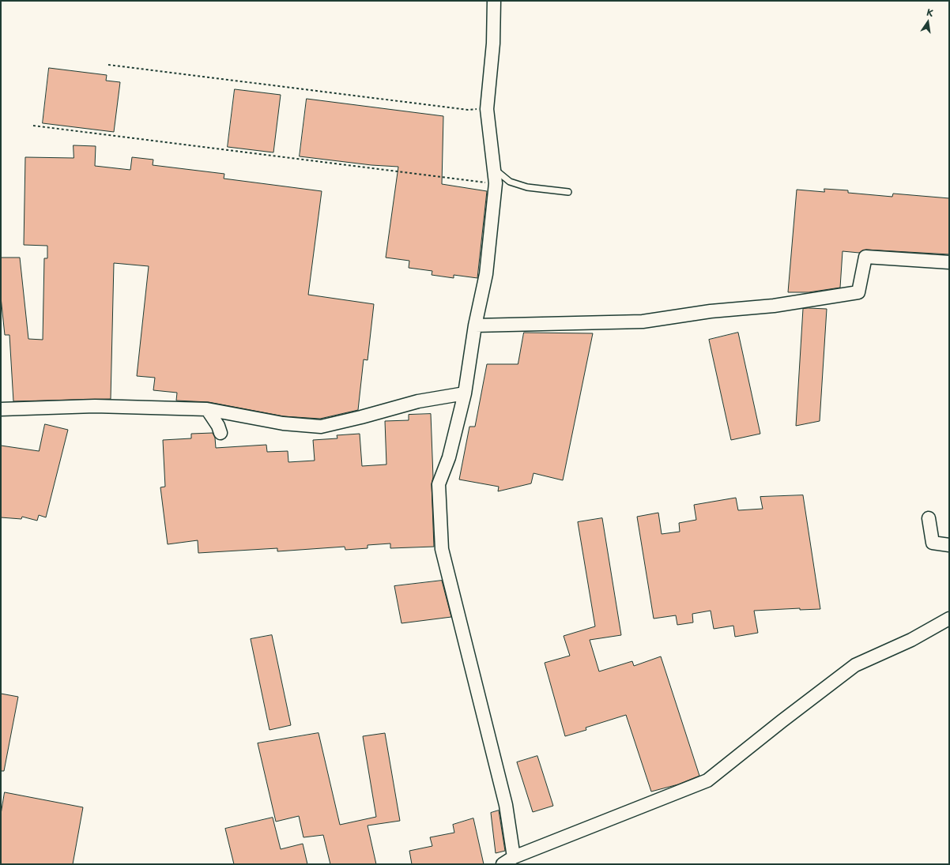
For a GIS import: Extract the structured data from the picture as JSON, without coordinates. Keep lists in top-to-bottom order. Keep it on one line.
{"north":"top"}
